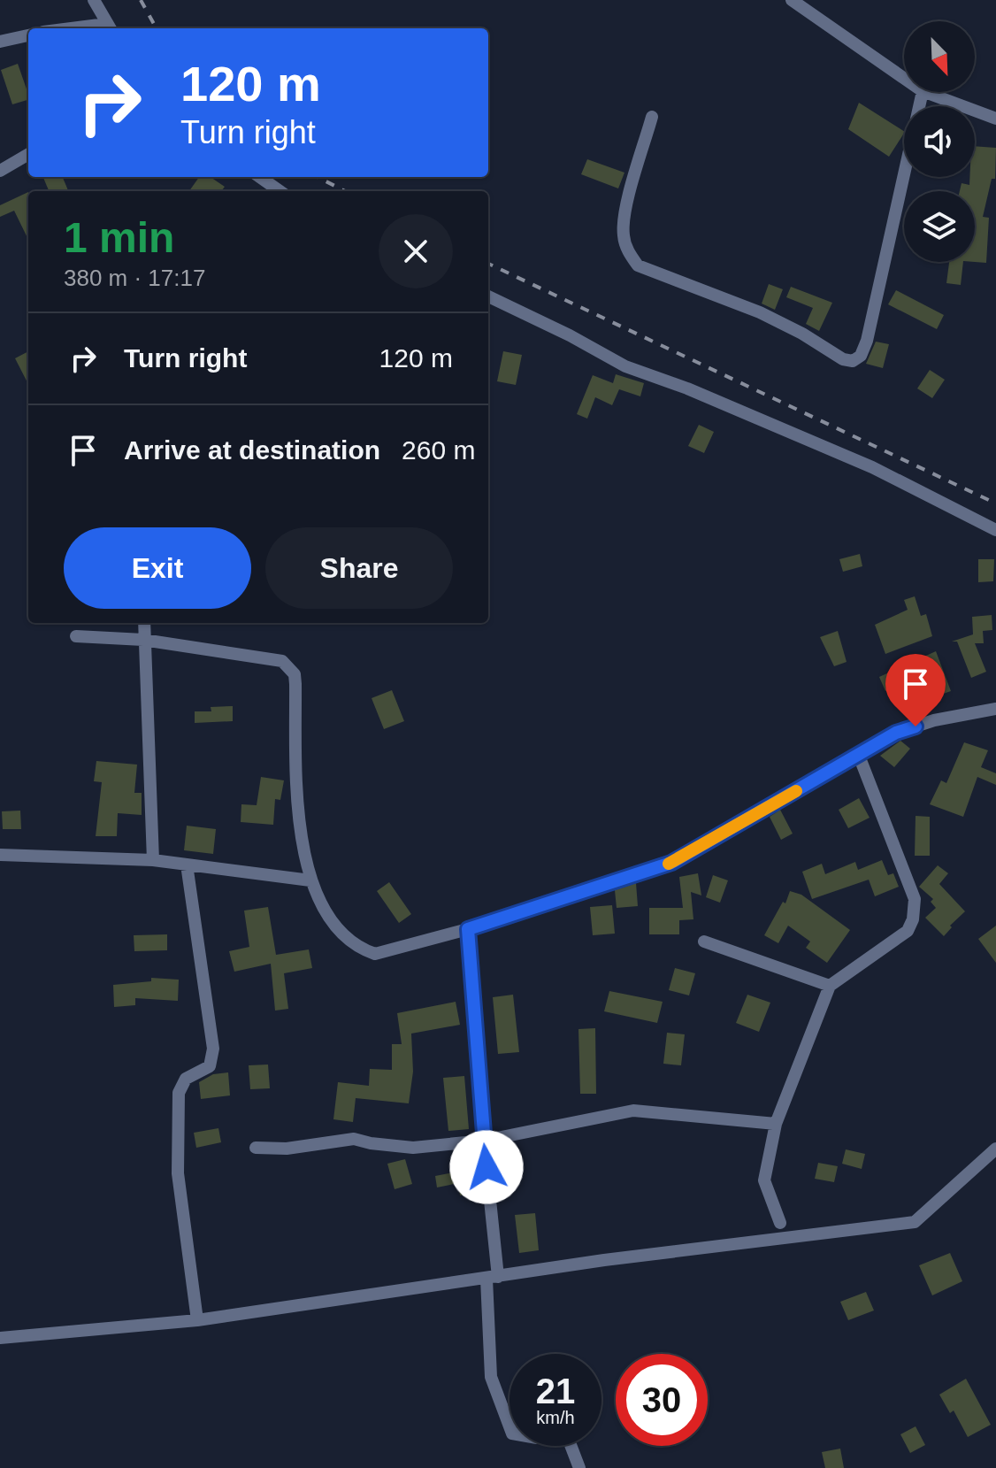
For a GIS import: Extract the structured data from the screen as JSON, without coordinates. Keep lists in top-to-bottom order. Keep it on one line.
{"north":"bottom right","page":{"turn":["120 m","Turn right"],"heading":["1 min","380 m · 17:17"],"list":[{"name":"Turn right","value":"120 m"},{"name":"Arrive at destination","value":"260 m"}],"buttons":["Exit","Share"],"speed":"21 km/h","limit":"30"}}
